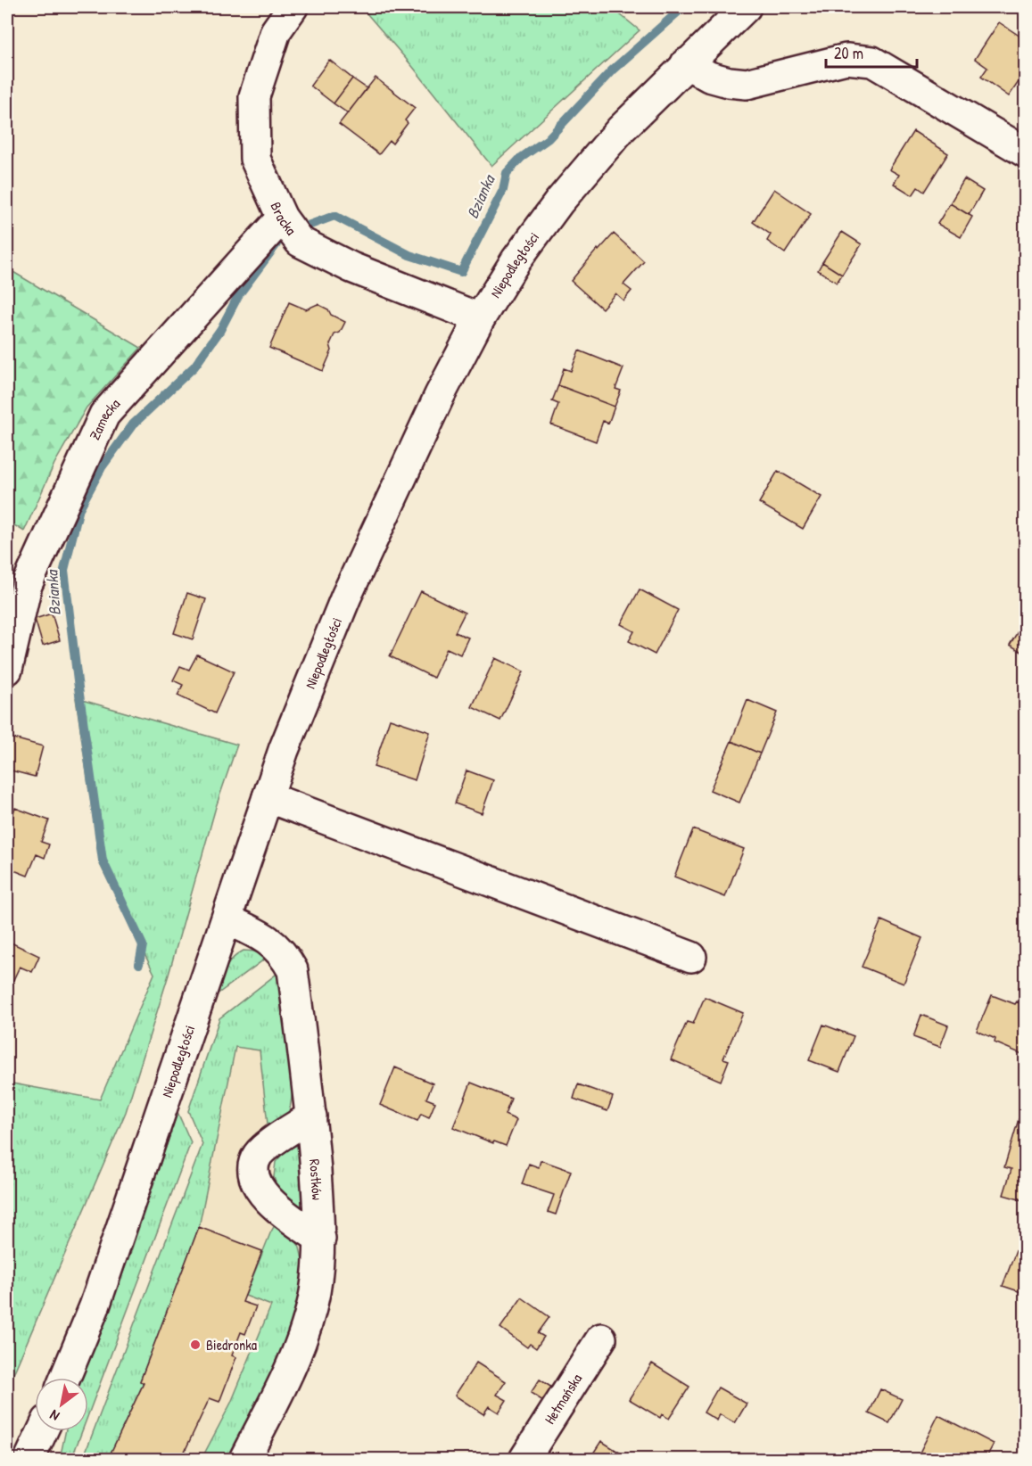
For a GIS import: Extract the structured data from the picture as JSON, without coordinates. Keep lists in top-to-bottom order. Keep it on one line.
{"streets":{"street":["Bracka","Niepodległości","Zamecka","Rostków","Hetmańska"]},"crossings":[["Bracka","Niepodległości"],["Bracka","Zamecka"],["Niepodległości","Rostków"]],"water":["Bzianka"],"places":["Biedronka"],"scale_bar":"20 m","north":"bottom left"}
